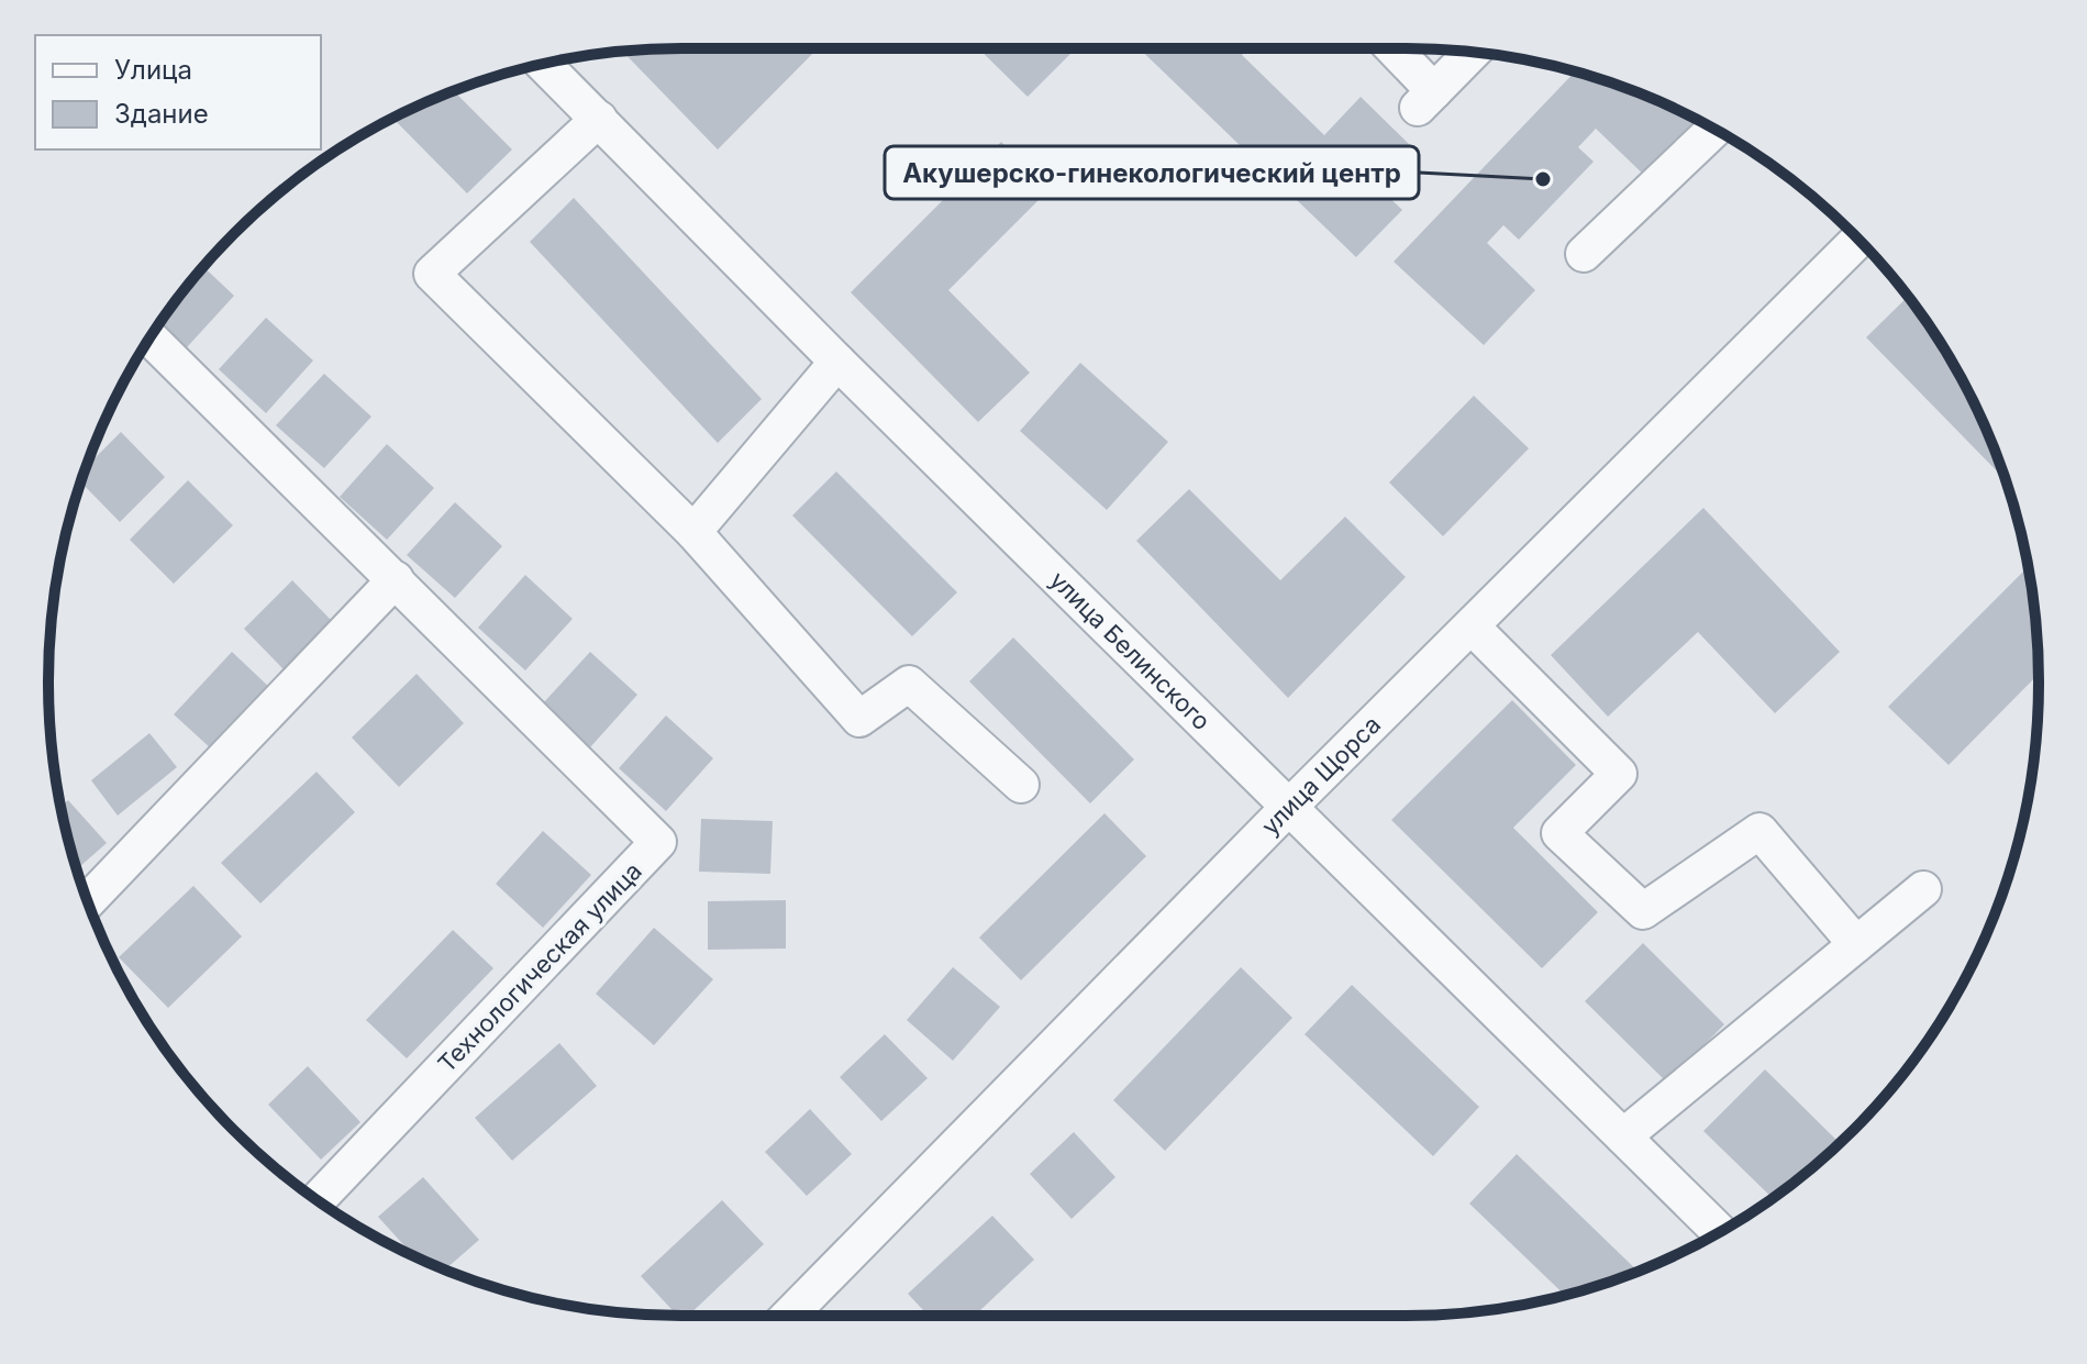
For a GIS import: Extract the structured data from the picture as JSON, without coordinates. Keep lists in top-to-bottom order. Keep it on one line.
{"streets":{"street":["улица Белинского","улица Щорса","Технологическая улица"]},"crossings":[["улица Белинского","улица Щорса"]],"places":["Акушерско-гинекологический центр"],"legend":["Улица","Здание"]}
